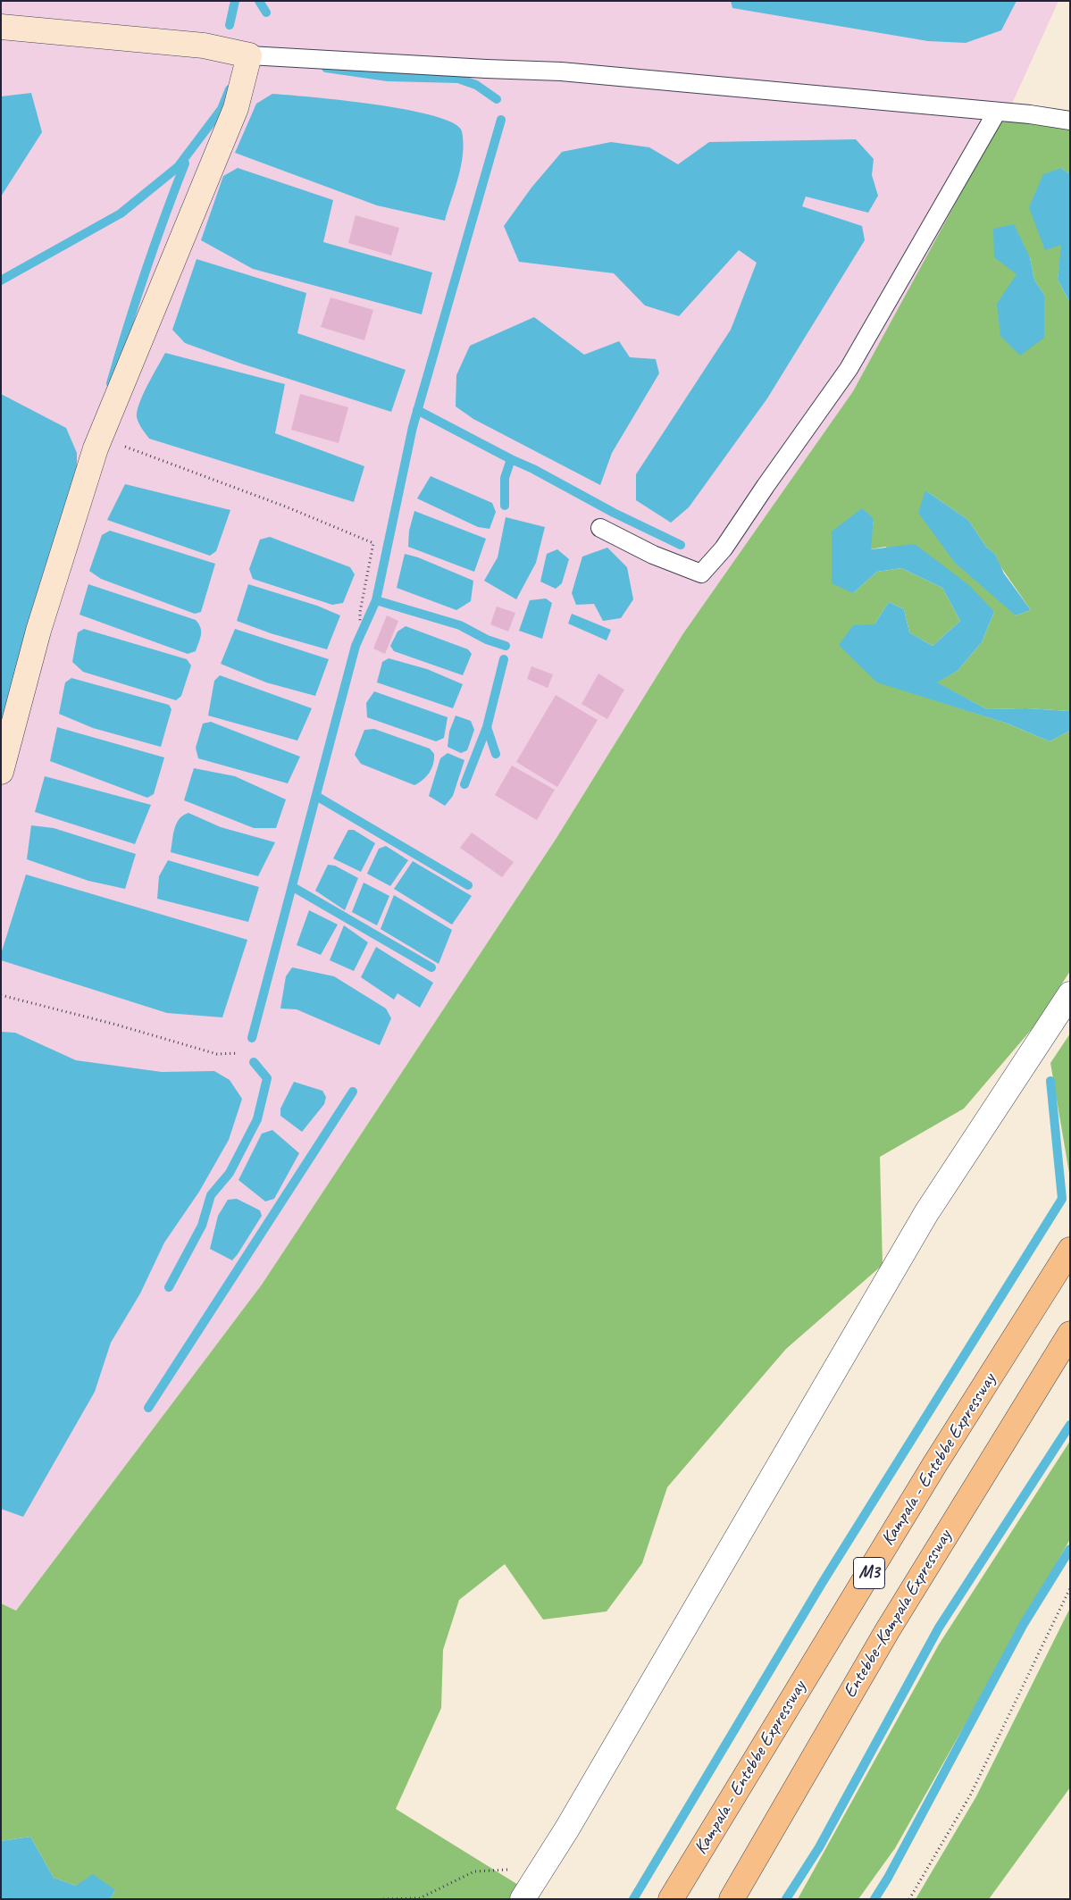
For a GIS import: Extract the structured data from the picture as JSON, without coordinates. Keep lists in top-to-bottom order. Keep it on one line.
{"streets":{"highway":["Kampala - Entebbe Expressway","M3","Entebbe–Kampala Expressway"]}}
